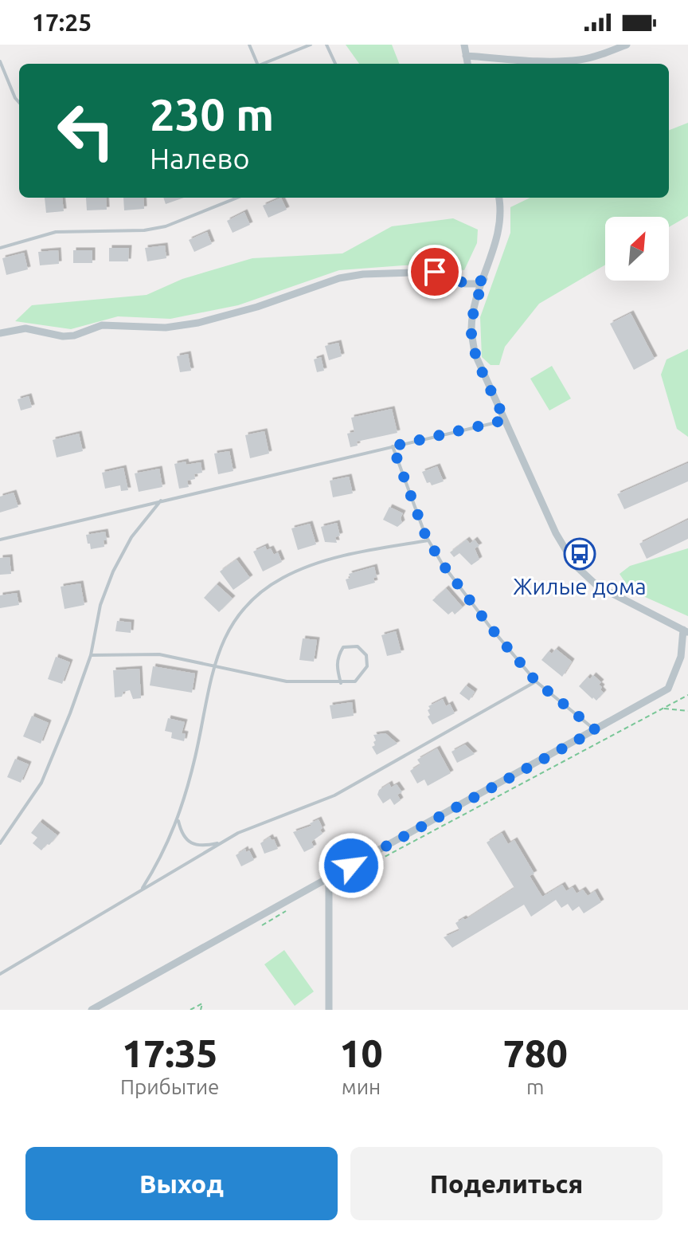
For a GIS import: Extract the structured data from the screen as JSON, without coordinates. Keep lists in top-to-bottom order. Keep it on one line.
{"places":{"bus stop":["Жилые дома"]},"north":"top right","page":{"status":"17:25","turn":["230 m","Налево"],"eta":["17:35","Прибытие","10","мин","780","m"],"buttons":["Выход","Поделиться"]}}
